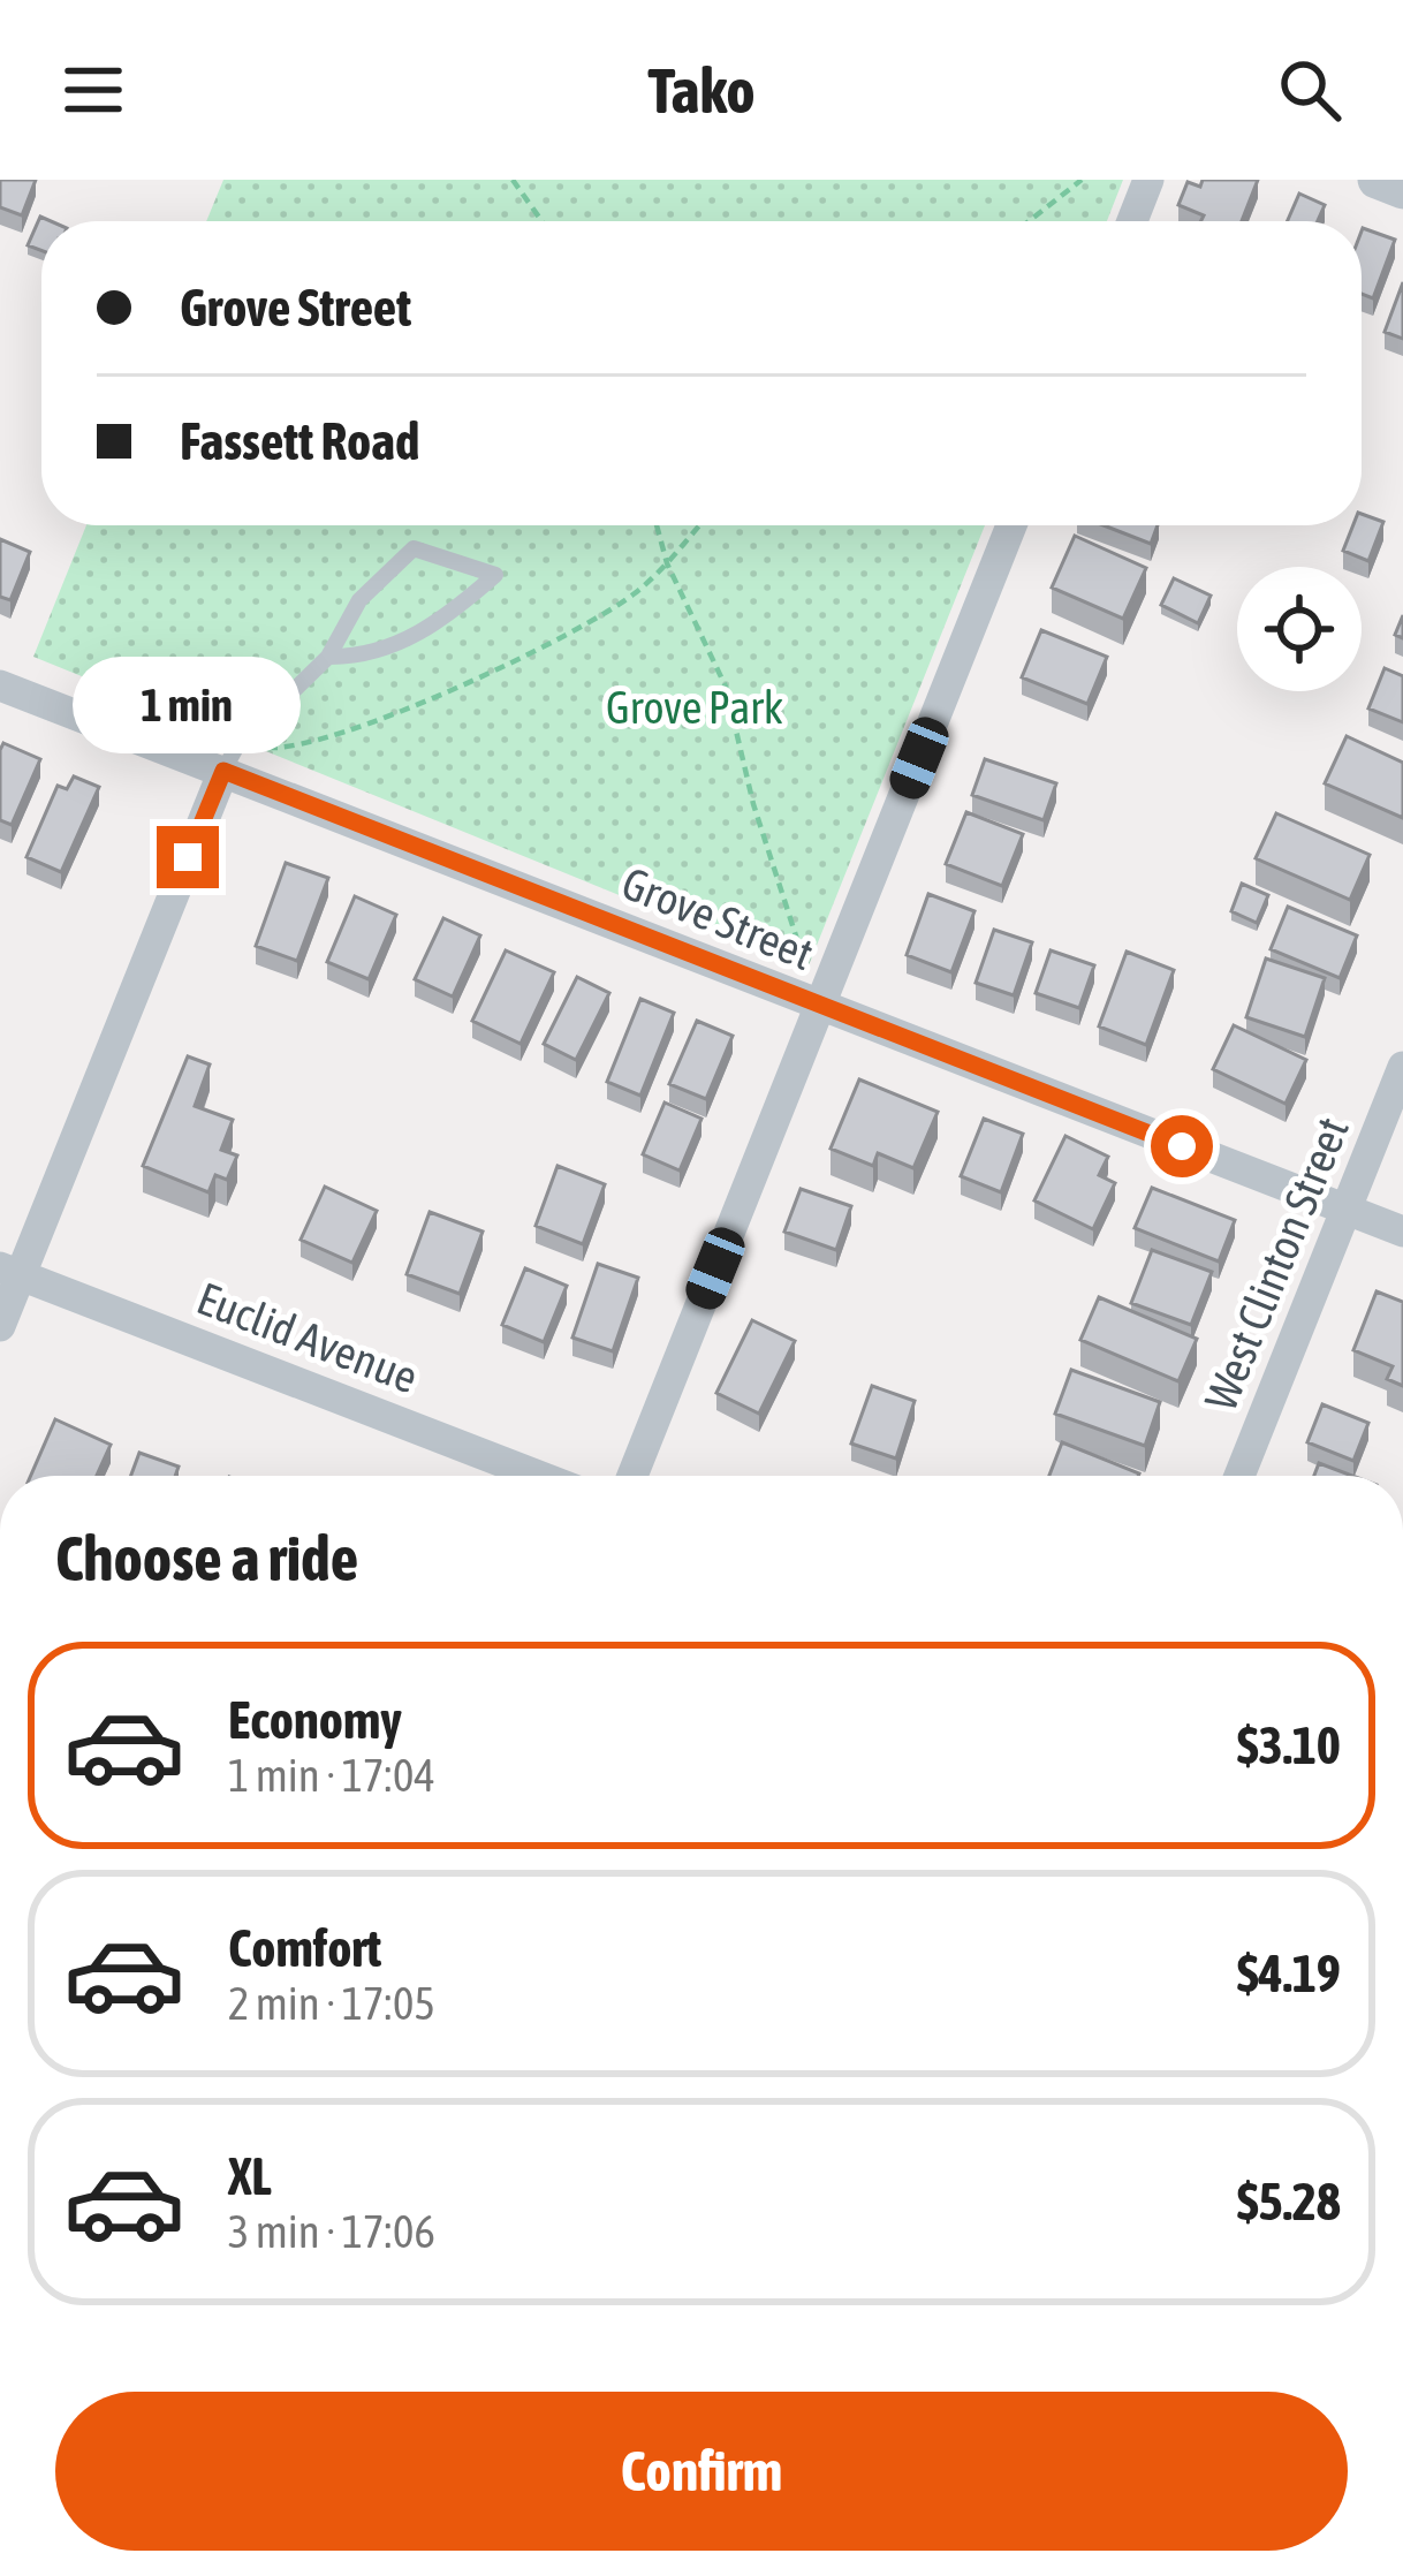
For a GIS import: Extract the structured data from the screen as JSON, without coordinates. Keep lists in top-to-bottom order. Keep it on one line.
{"streets":{"street":["Grove Street","West Clinton Street","Euclid Avenue"]},"crossings":[["Grove Street","West Clinton Street"]],"parks":["Grove Park"],"page":{"header":"Tako","banner":["Grove Street","Fassett Road"],"bubble":"1 min","heading":"Choose a ride","list":[{"name":"Economy","note":"1 min · 17:04","value":"$3.10"},{"name":"Comfort","note":"2 min · 17:05","value":"$4.19"},{"name":"XL","note":"3 min · 17:06","value":"$5.28"}],"buttons":"Confirm"}}
